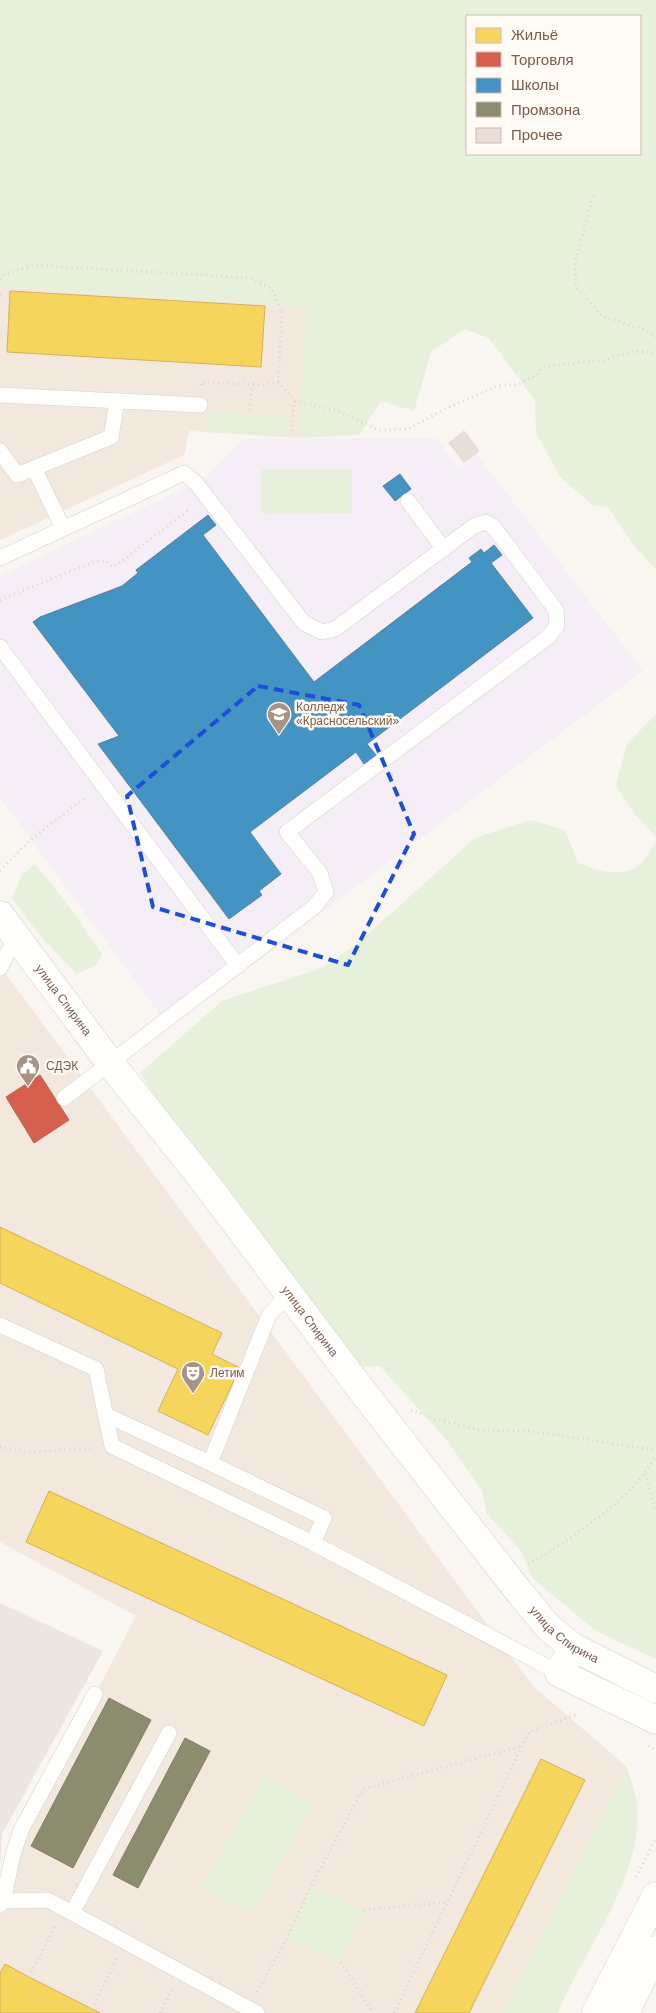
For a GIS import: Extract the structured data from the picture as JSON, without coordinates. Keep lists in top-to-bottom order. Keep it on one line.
{"streets":{"street":["улица Спирина"]},"places":{"school or university":["Колледж «Красносельский»"],"public building":["СДЭК"],"theatre":["Летим"]},"legend":["Жильё","Торговля","Школы","Промзона","Прочее"]}
